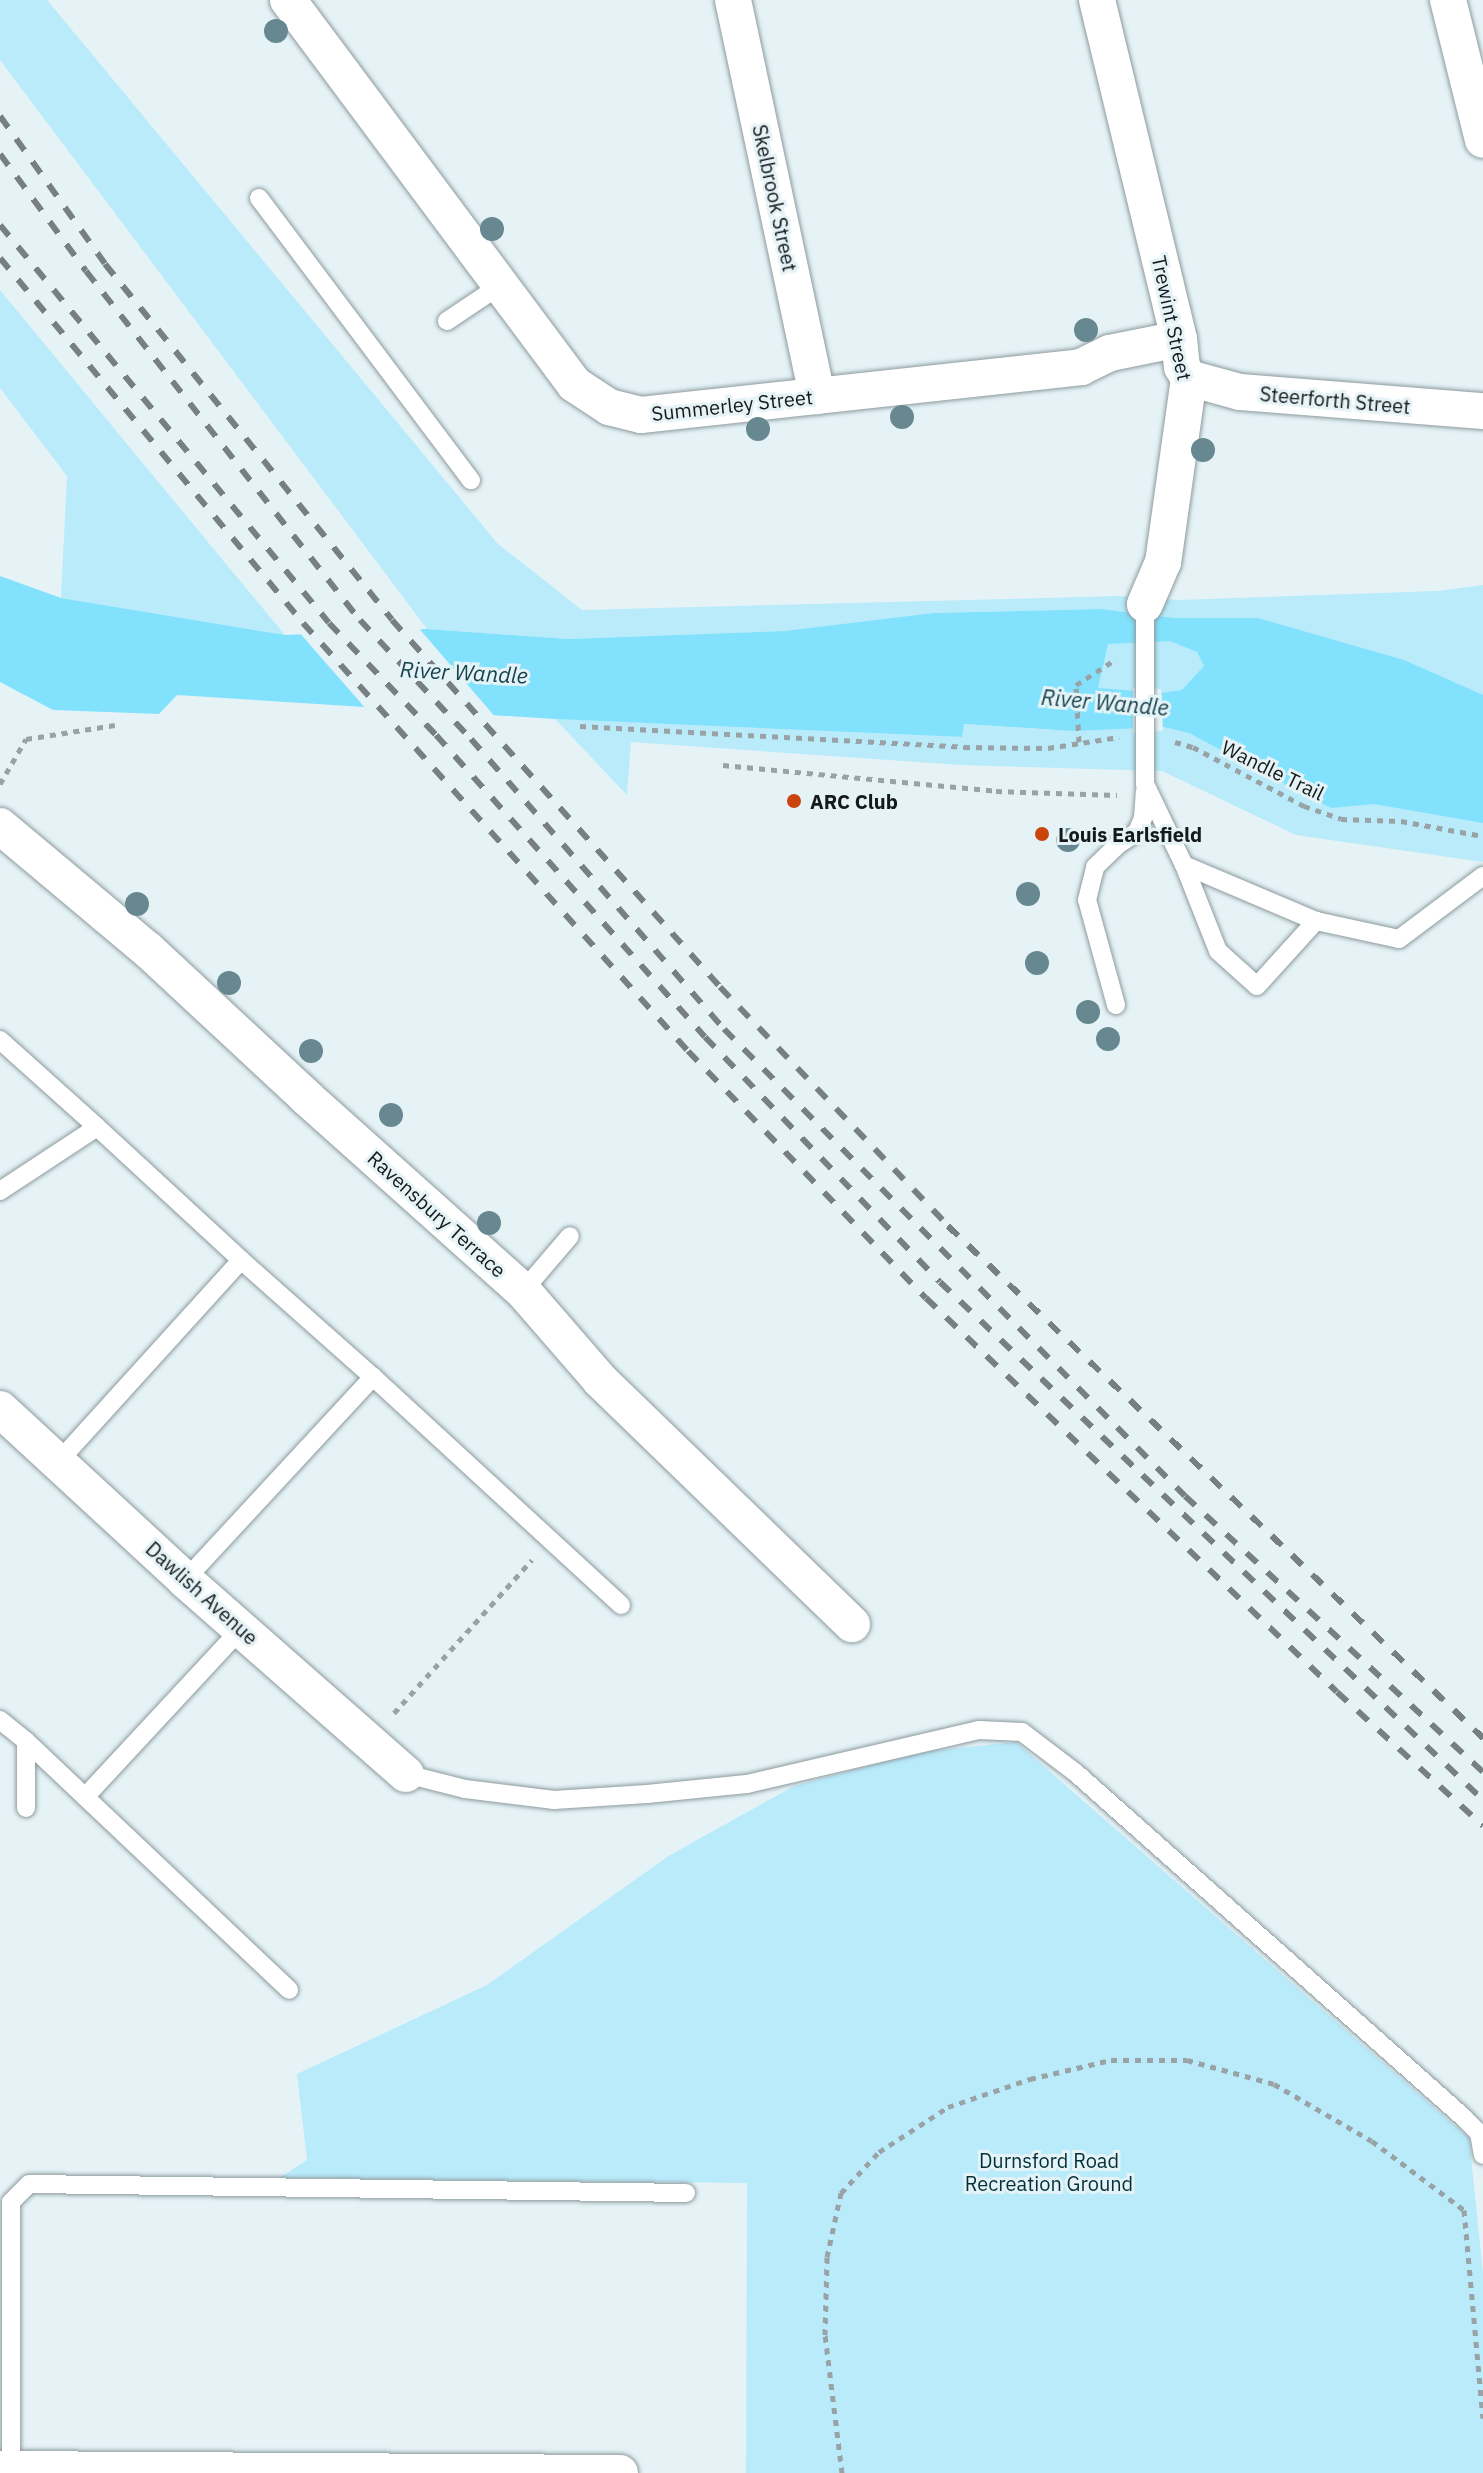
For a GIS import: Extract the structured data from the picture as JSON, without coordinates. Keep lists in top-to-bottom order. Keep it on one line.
{"streets":{"street":["Skelbrook Street","Trewint Street","Steerforth Street","Summerley Street","Ravensbury Terrace","Dawlish Avenue"],"path":["Wandle Trail"]},"crossings":[["Skelbrook Street","Summerley Street"],["Trewint Street","Steerforth Street"],["Trewint Street","Summerley Street"],["Trewint Street","Wandle Trail"]],"water":["River Wandle"],"parks":["Durnsford Road Recreation Ground"],"places":["ARC Club","Louis Earlsfield"]}
